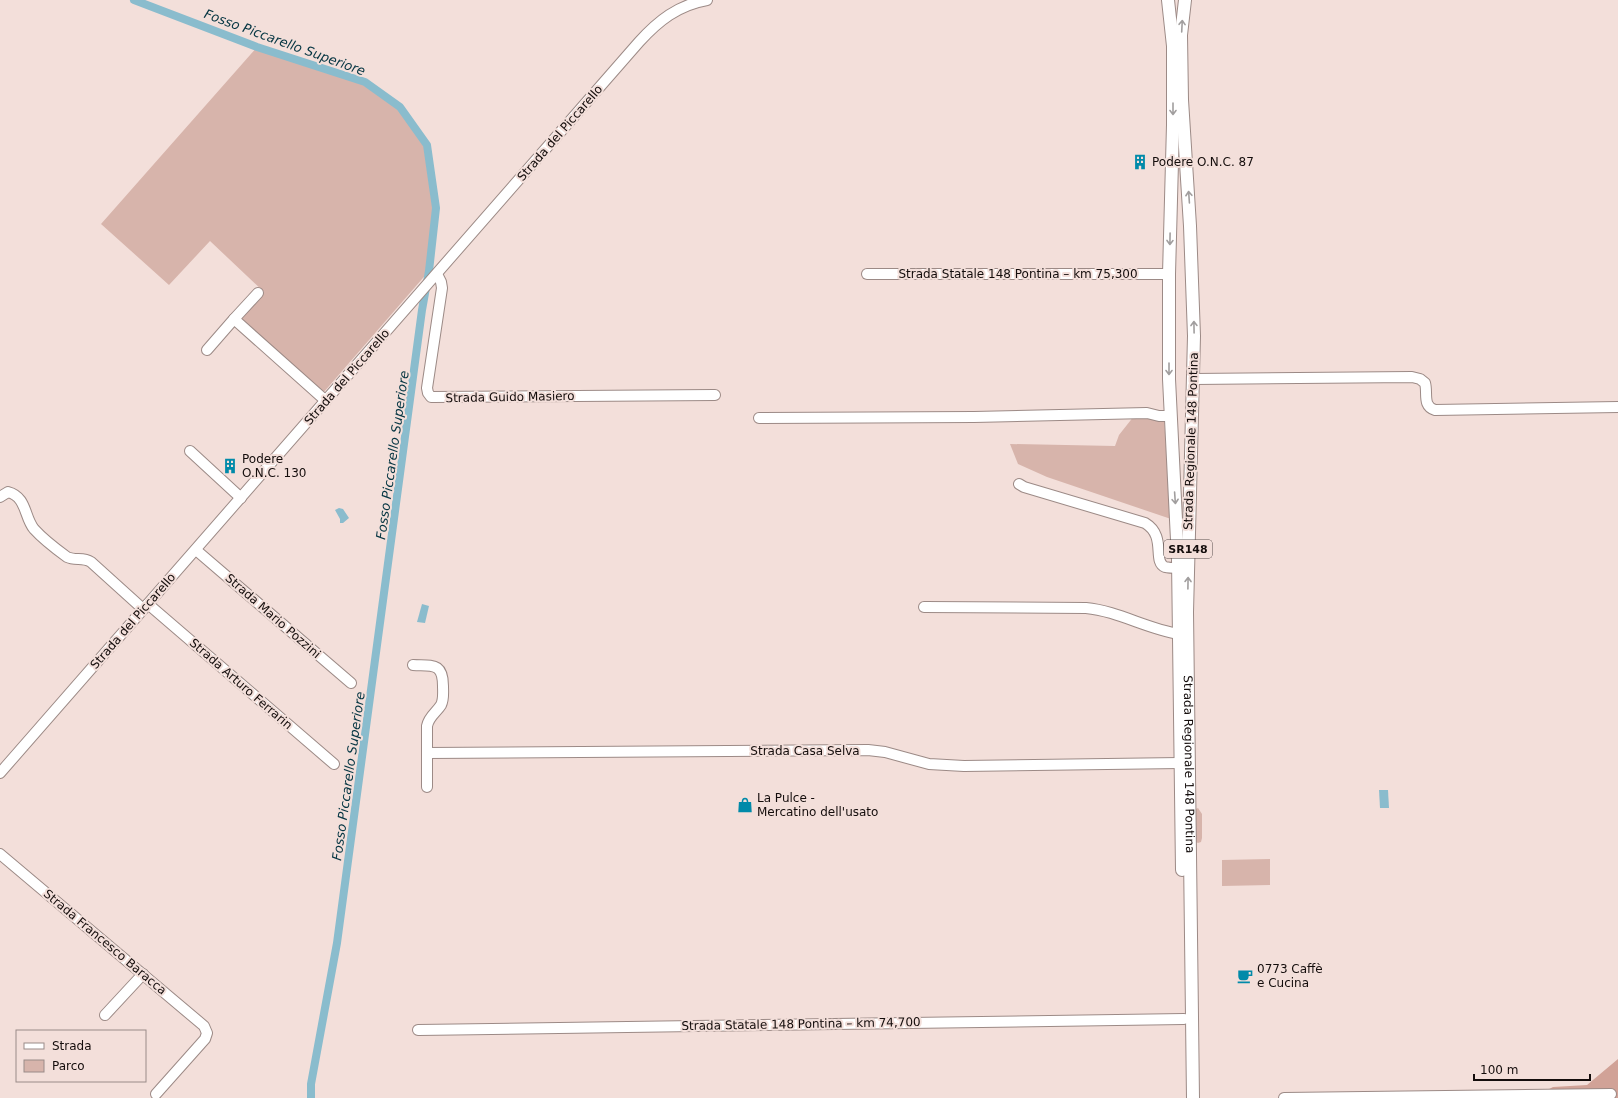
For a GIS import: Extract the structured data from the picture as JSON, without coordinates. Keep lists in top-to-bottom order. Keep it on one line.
{"streets":{"main road":["Strada Regionale 148 Pontina","SR148"],"street":["Strada del Piccarello","Strada Statale 148 Pontina – km 75,300","Strada Guido Masiero","Strada Mario Pozzini","Strada Arturo Ferrarin","Strada Casa Selva","Strada Francesco Baracca","Strada Statale 148 Pontina – km 74,700"]},"crossings":[["Strada del Piccarello","Strada Guido Masiero"],["Strada del Piccarello","Strada Mario Pozzini"],["Strada del Piccarello","Strada Arturo Ferrarin"],["Strada Statale 148 Pontina – km 75,300","Strada Regionale 148 Pontina"],["Strada Regionale 148 Pontina","Strada Casa Selva"],["Strada Regionale 148 Pontina","Strada Statale 148 Pontina – km 74,700"]],"water":["Fosso Piccarello Superiore"],"places":{"building":["Podere O.N.C. 87","Podere O.N.C. 130"],"shop":["La Pulce - Mercatino dell'usato"],"cafe":["0773 Caffè e Cucina"]},"legend":["Strada","Parco"],"scale_bar":"100 m"}
